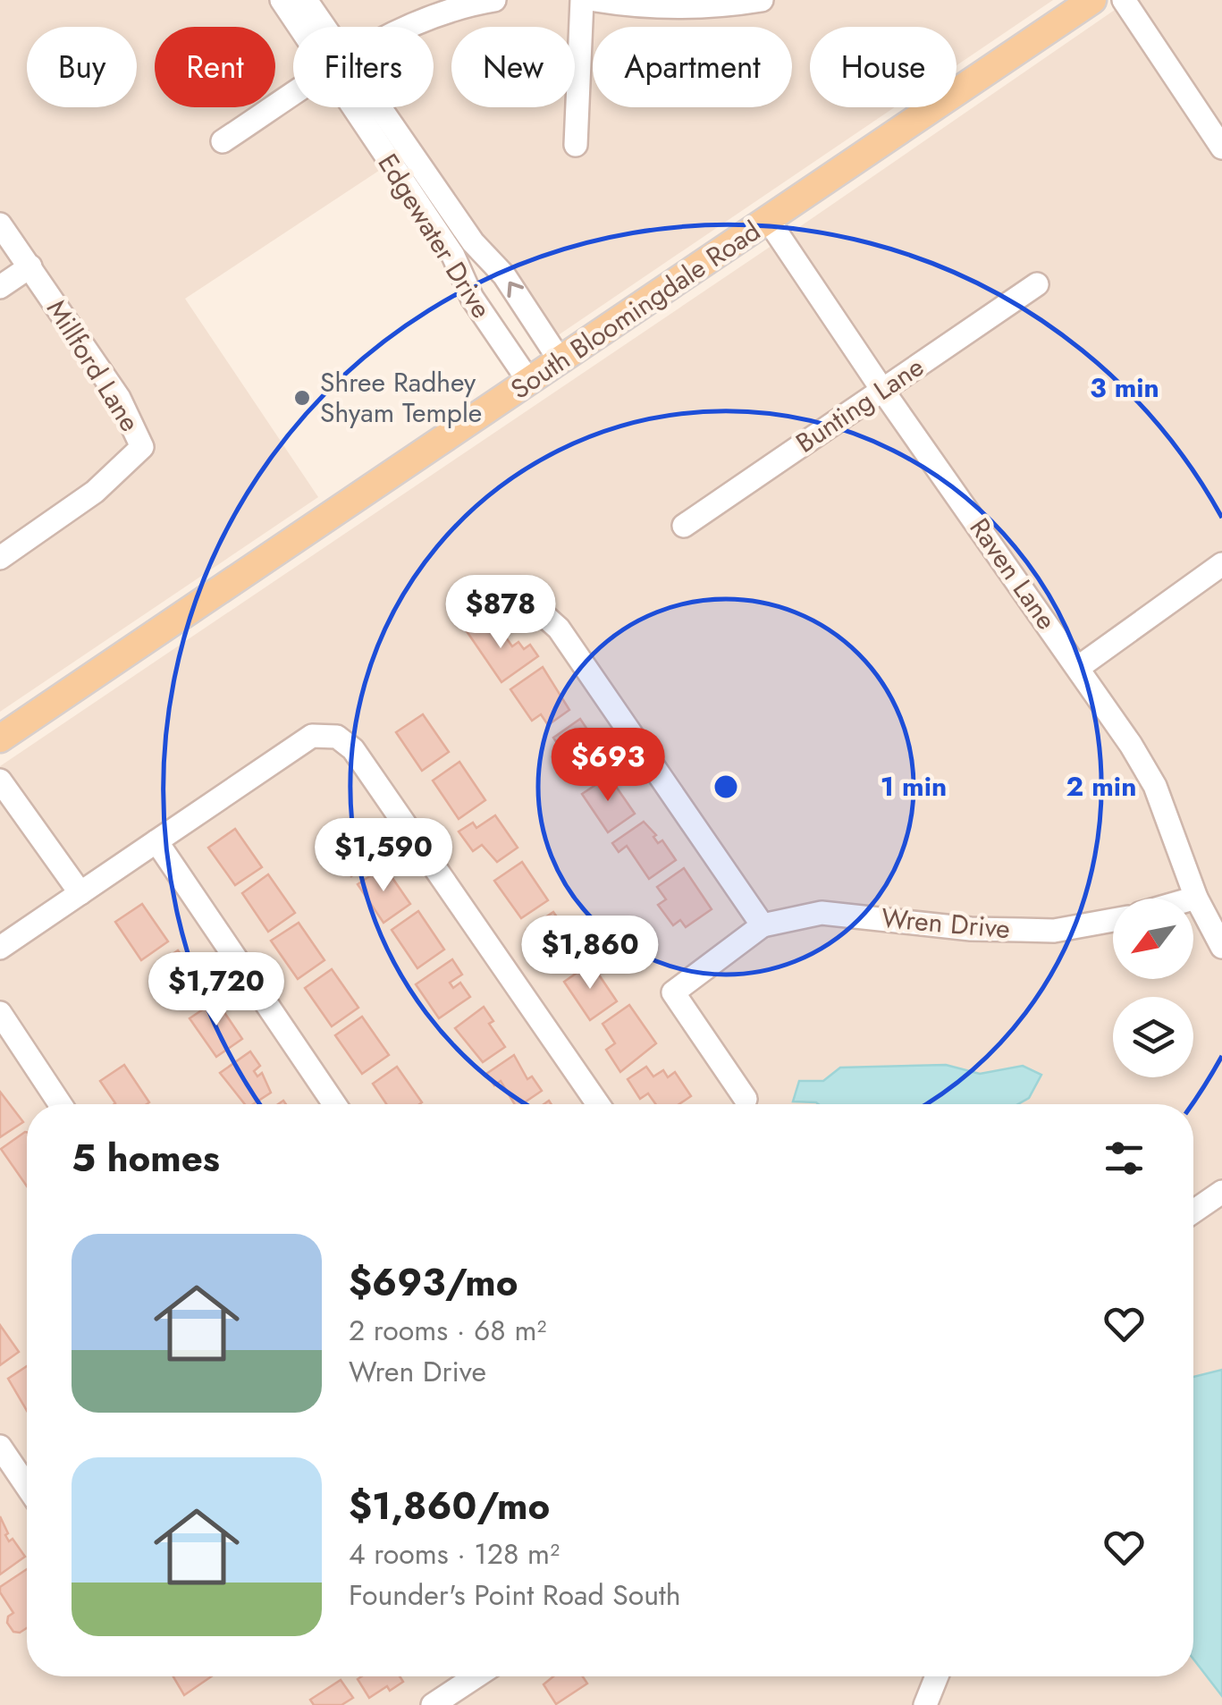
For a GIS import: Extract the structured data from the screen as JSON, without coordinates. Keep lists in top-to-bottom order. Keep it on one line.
{"streets":{"main road":["South Bloomingdale Road"],"street":["Edgewater Drive","Millford Lane","Bunting Lane","Raven Lane","Wren Drive"]},"crossings":[["Edgewater Drive","South Bloomingdale Road"],["South Bloomingdale Road","Raven Lane"],["Bunting Lane","Raven Lane"]],"places":["Shree Radhey Shyam Temple"],"north":"bottom left","page":{"chip":["Buy","Rent","Filters","New","Apartment","House"],"price":["$878","$693","$1,590","$1,860","$1,720"],"heading":"5 homes","list":[{"name":"$693/mo","note":"2 rooms · 68 m² · Wren Drive"},{"name":"$1,860/mo","note":"4 rooms · 128 m² · Founder's Point Road South"}]},"rings":["3 min","1 min","2 min"]}
